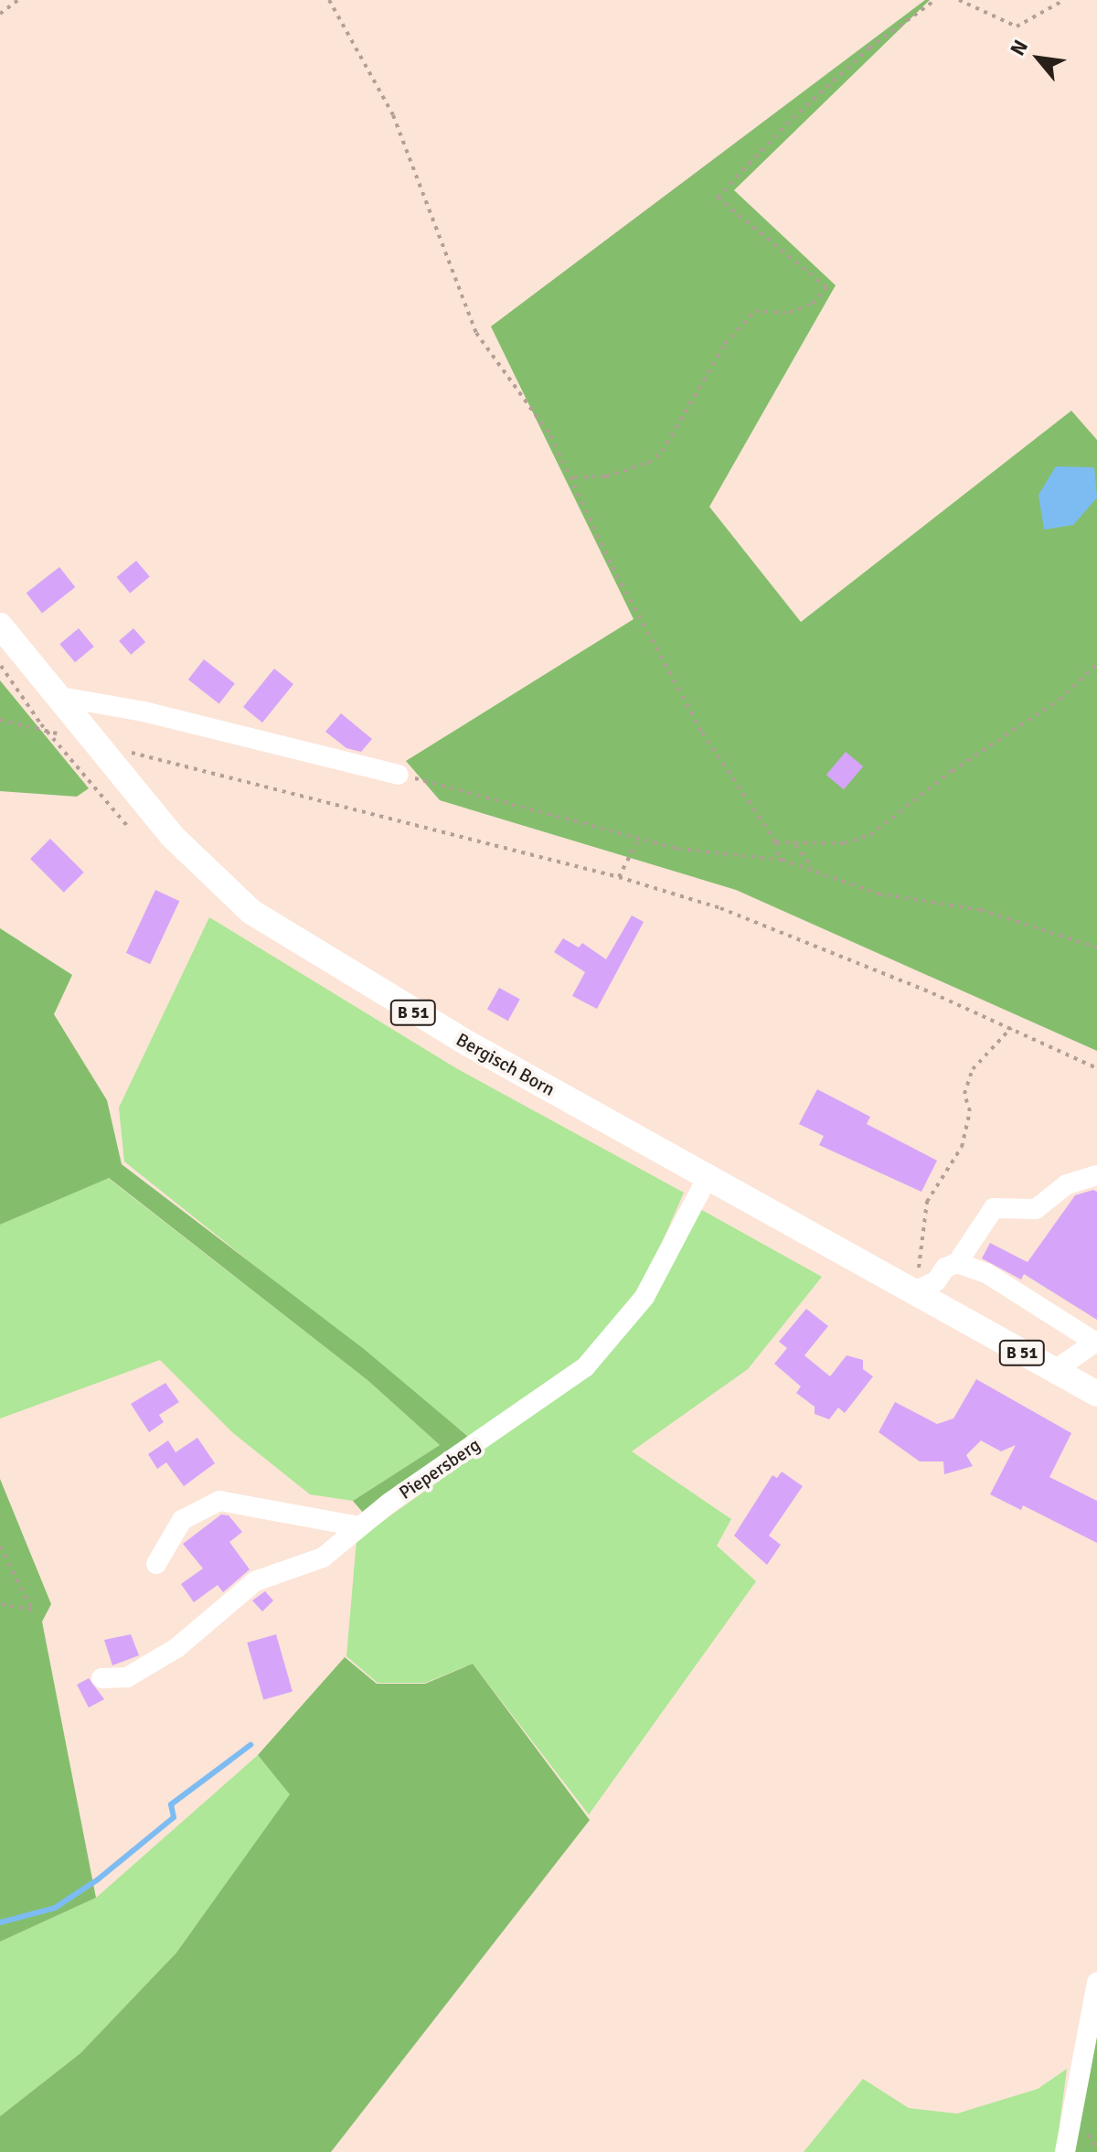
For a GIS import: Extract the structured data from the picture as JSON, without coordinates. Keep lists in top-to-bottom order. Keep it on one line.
{"streets":{"main road":["B 51","Bergisch Born"],"street":["Piepersberg"]},"crossings":[["Bergisch Born","Piepersberg"]],"north":"top left"}
